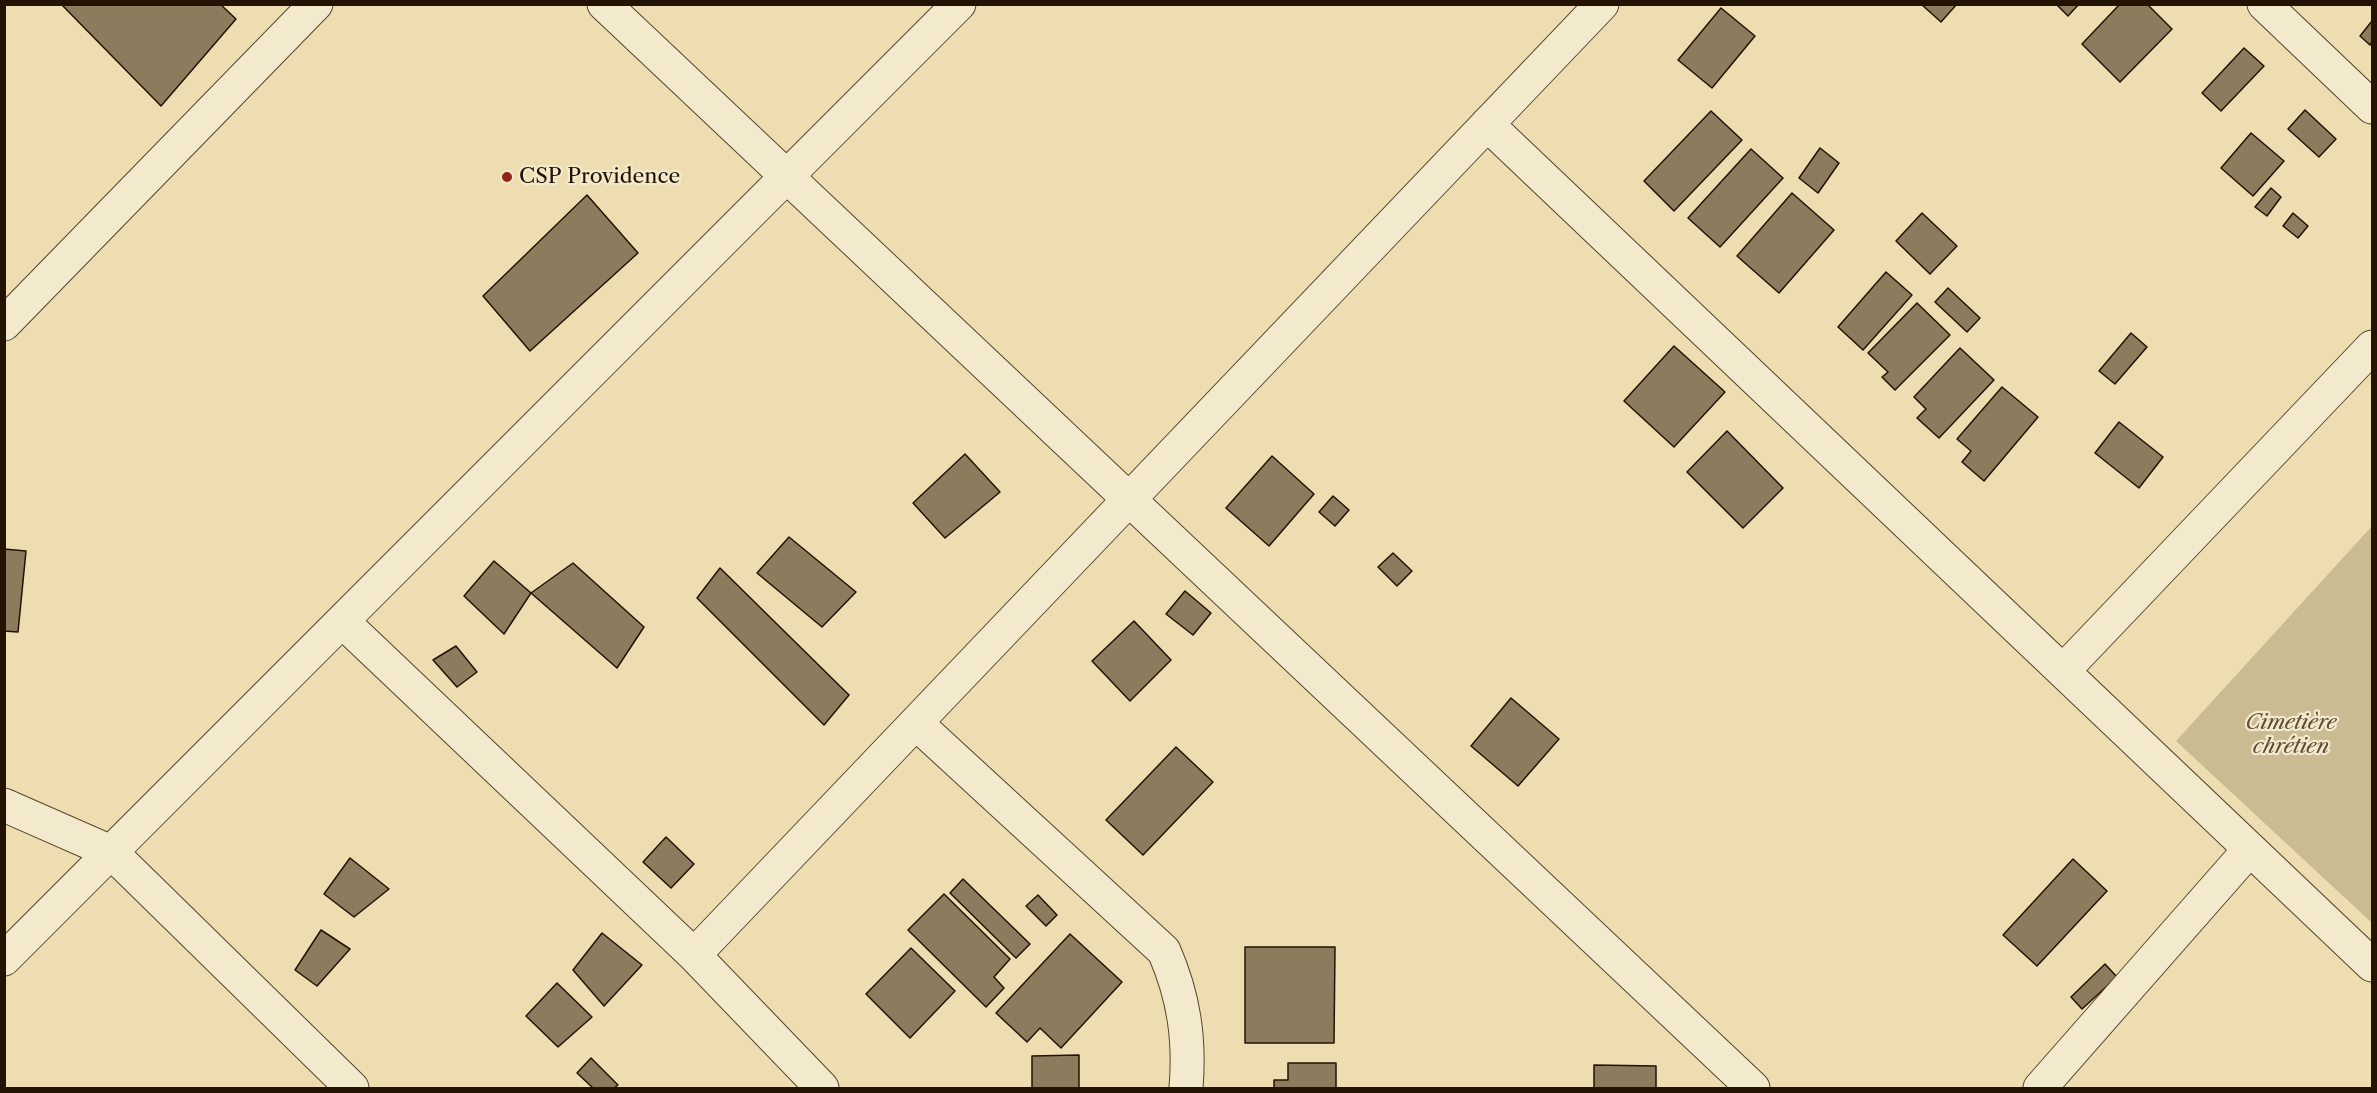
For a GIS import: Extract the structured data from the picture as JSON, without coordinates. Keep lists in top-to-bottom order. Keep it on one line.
{"parks":["Cimetière chrétien"],"places":["CSP Providence"]}
